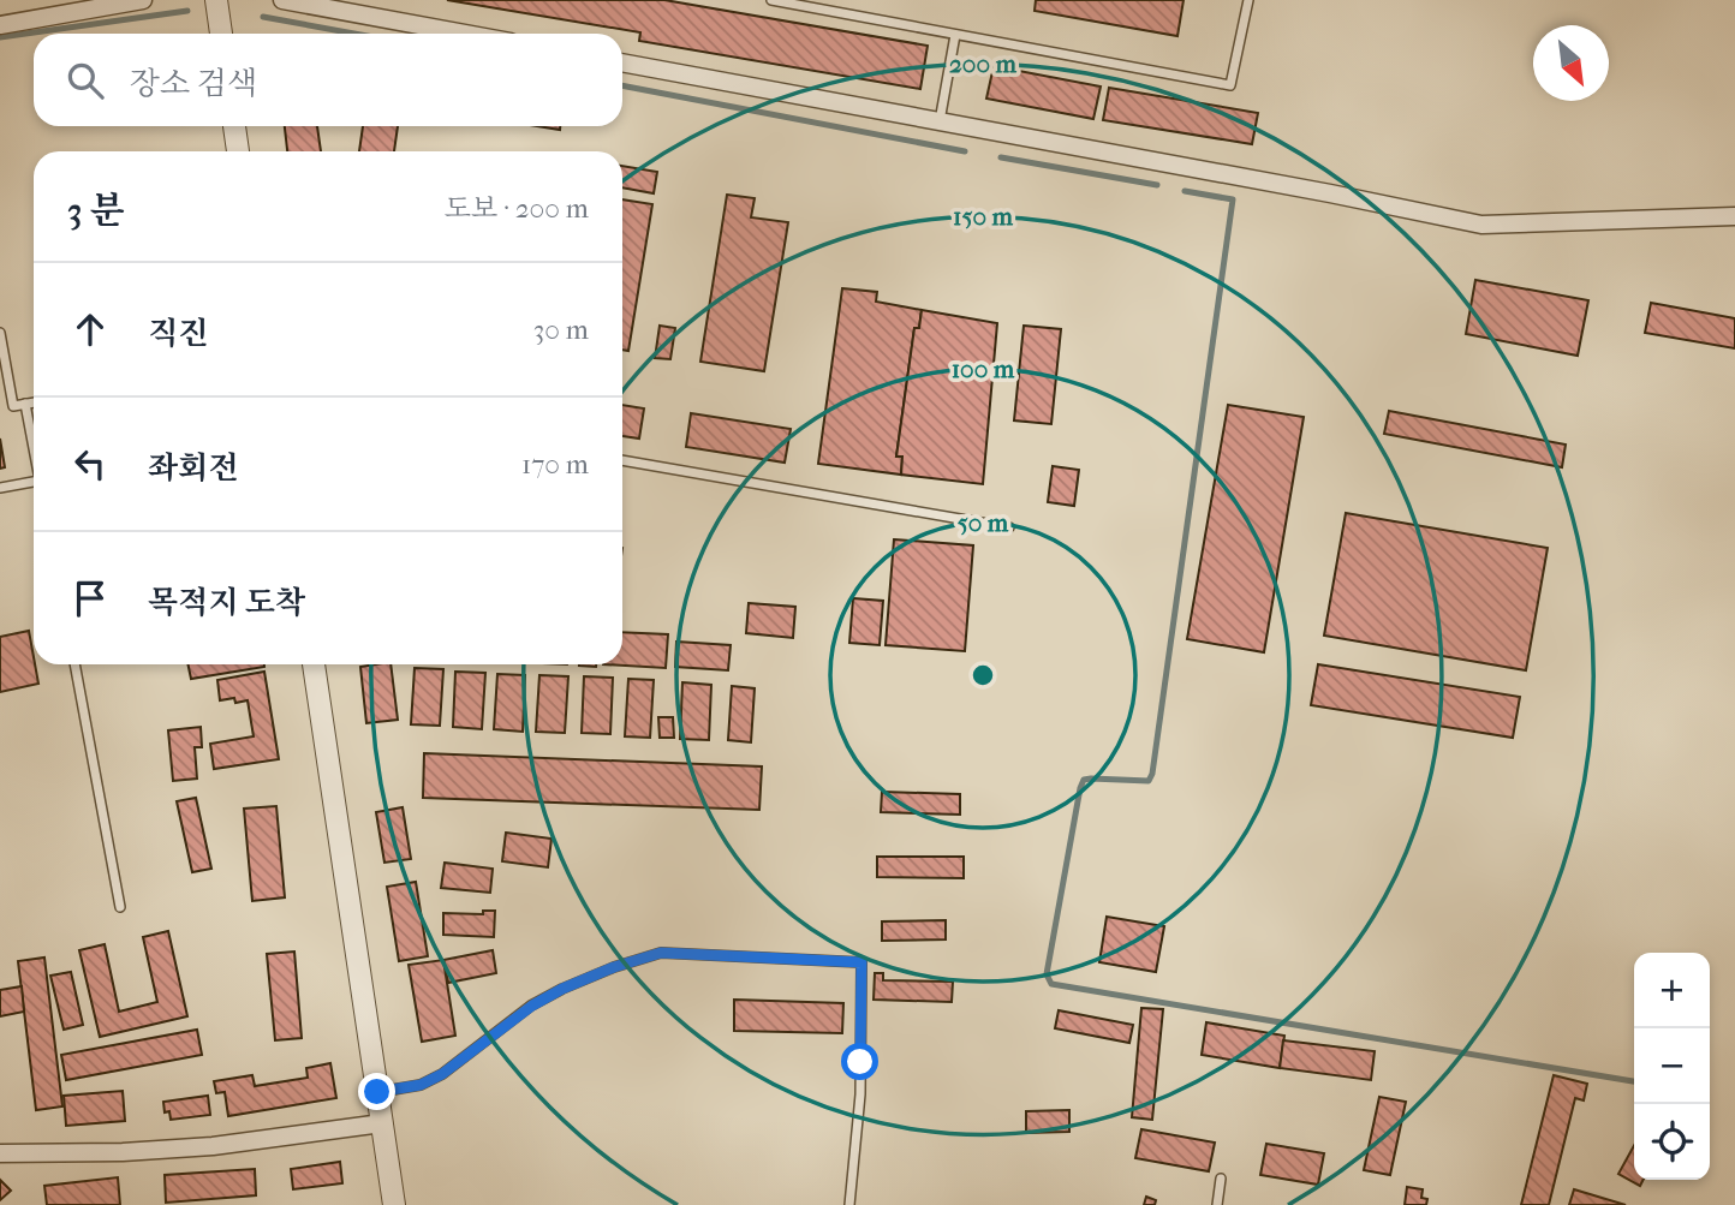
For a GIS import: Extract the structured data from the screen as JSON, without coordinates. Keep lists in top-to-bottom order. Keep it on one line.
{"north":"bottom right","page":{"search":"장소 검색","heading":["3 분","도보 · 200 m"],"list":[["직진","30 m"],["좌회전","170 m"],"목적지 도착"],"map_buttons":["+","−"]},"rings":["200 m","150 m","100 m","50 m"]}
